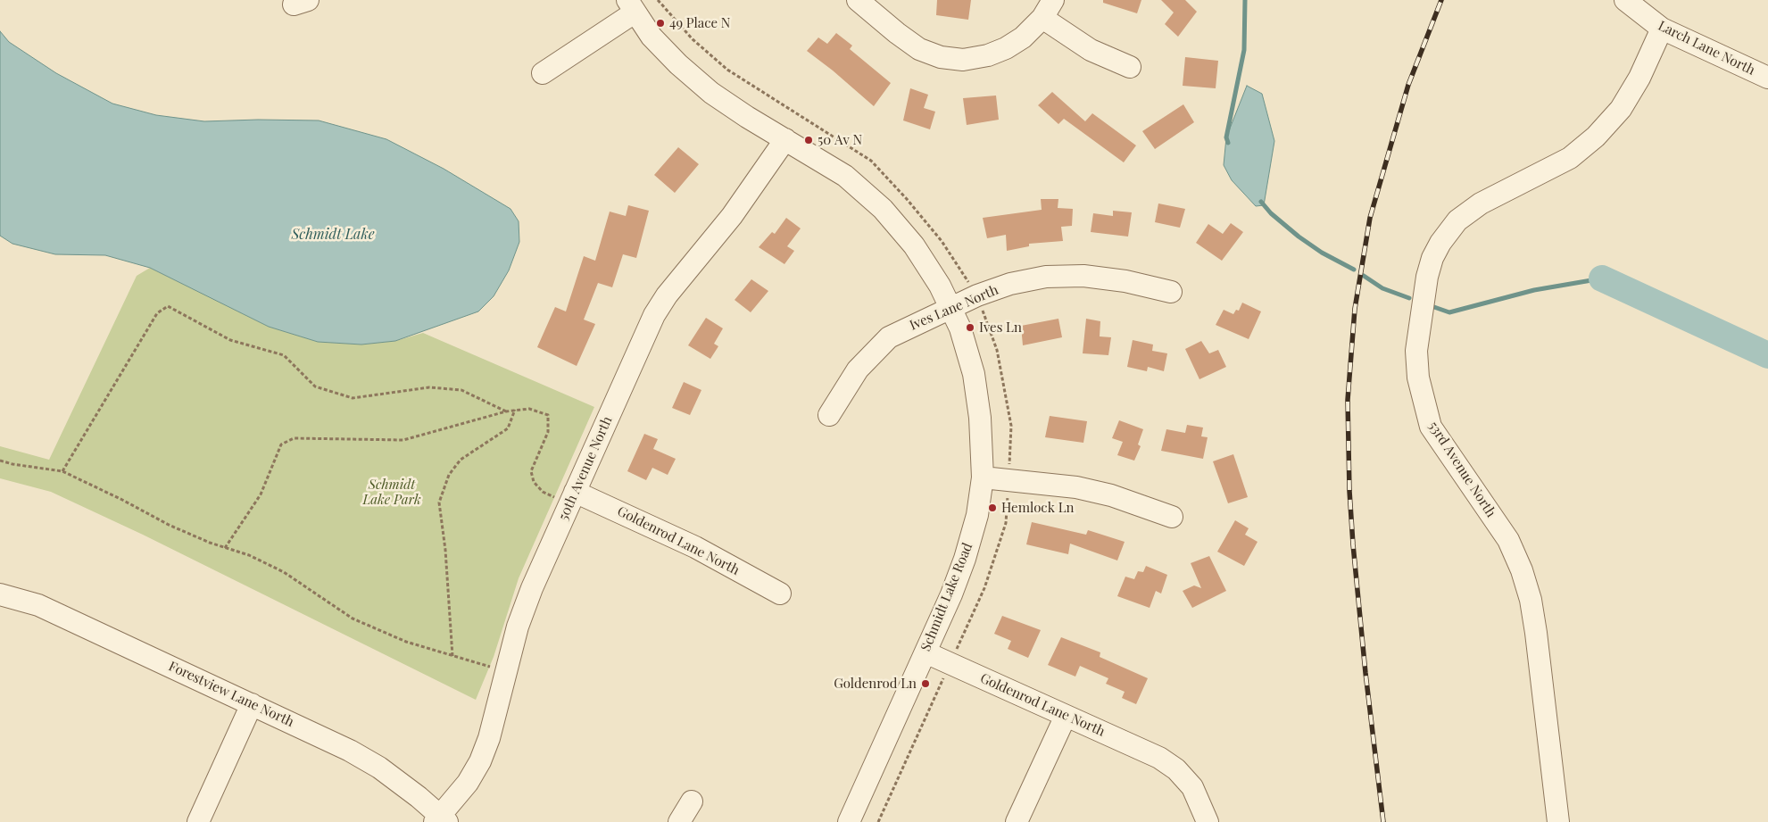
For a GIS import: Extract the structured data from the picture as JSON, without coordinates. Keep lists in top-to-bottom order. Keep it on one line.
{"streets":{"street":["Larch Lane North","Ives Lane North","50th Avenue North","53rd Avenue North","Goldenrod Lane North","Schmidt Lake Road","Forestview Lane North"]},"crossings":[["Larch Lane North","53rd Avenue North"],["Ives Lane North","Schmidt Lake Road"],["50th Avenue North","Goldenrod Lane North"],["50th Avenue North","Schmidt Lake Road"],["50th Avenue North","Forestview Lane North"],["Goldenrod Lane North","Schmidt Lake Road"]],"water":["Schmidt Lake"],"parks":["Schmidt Lake Park"],"places":["49 Place N","50 Av N","Ives Ln","Hemlock Ln","Goldenrod Ln"]}
